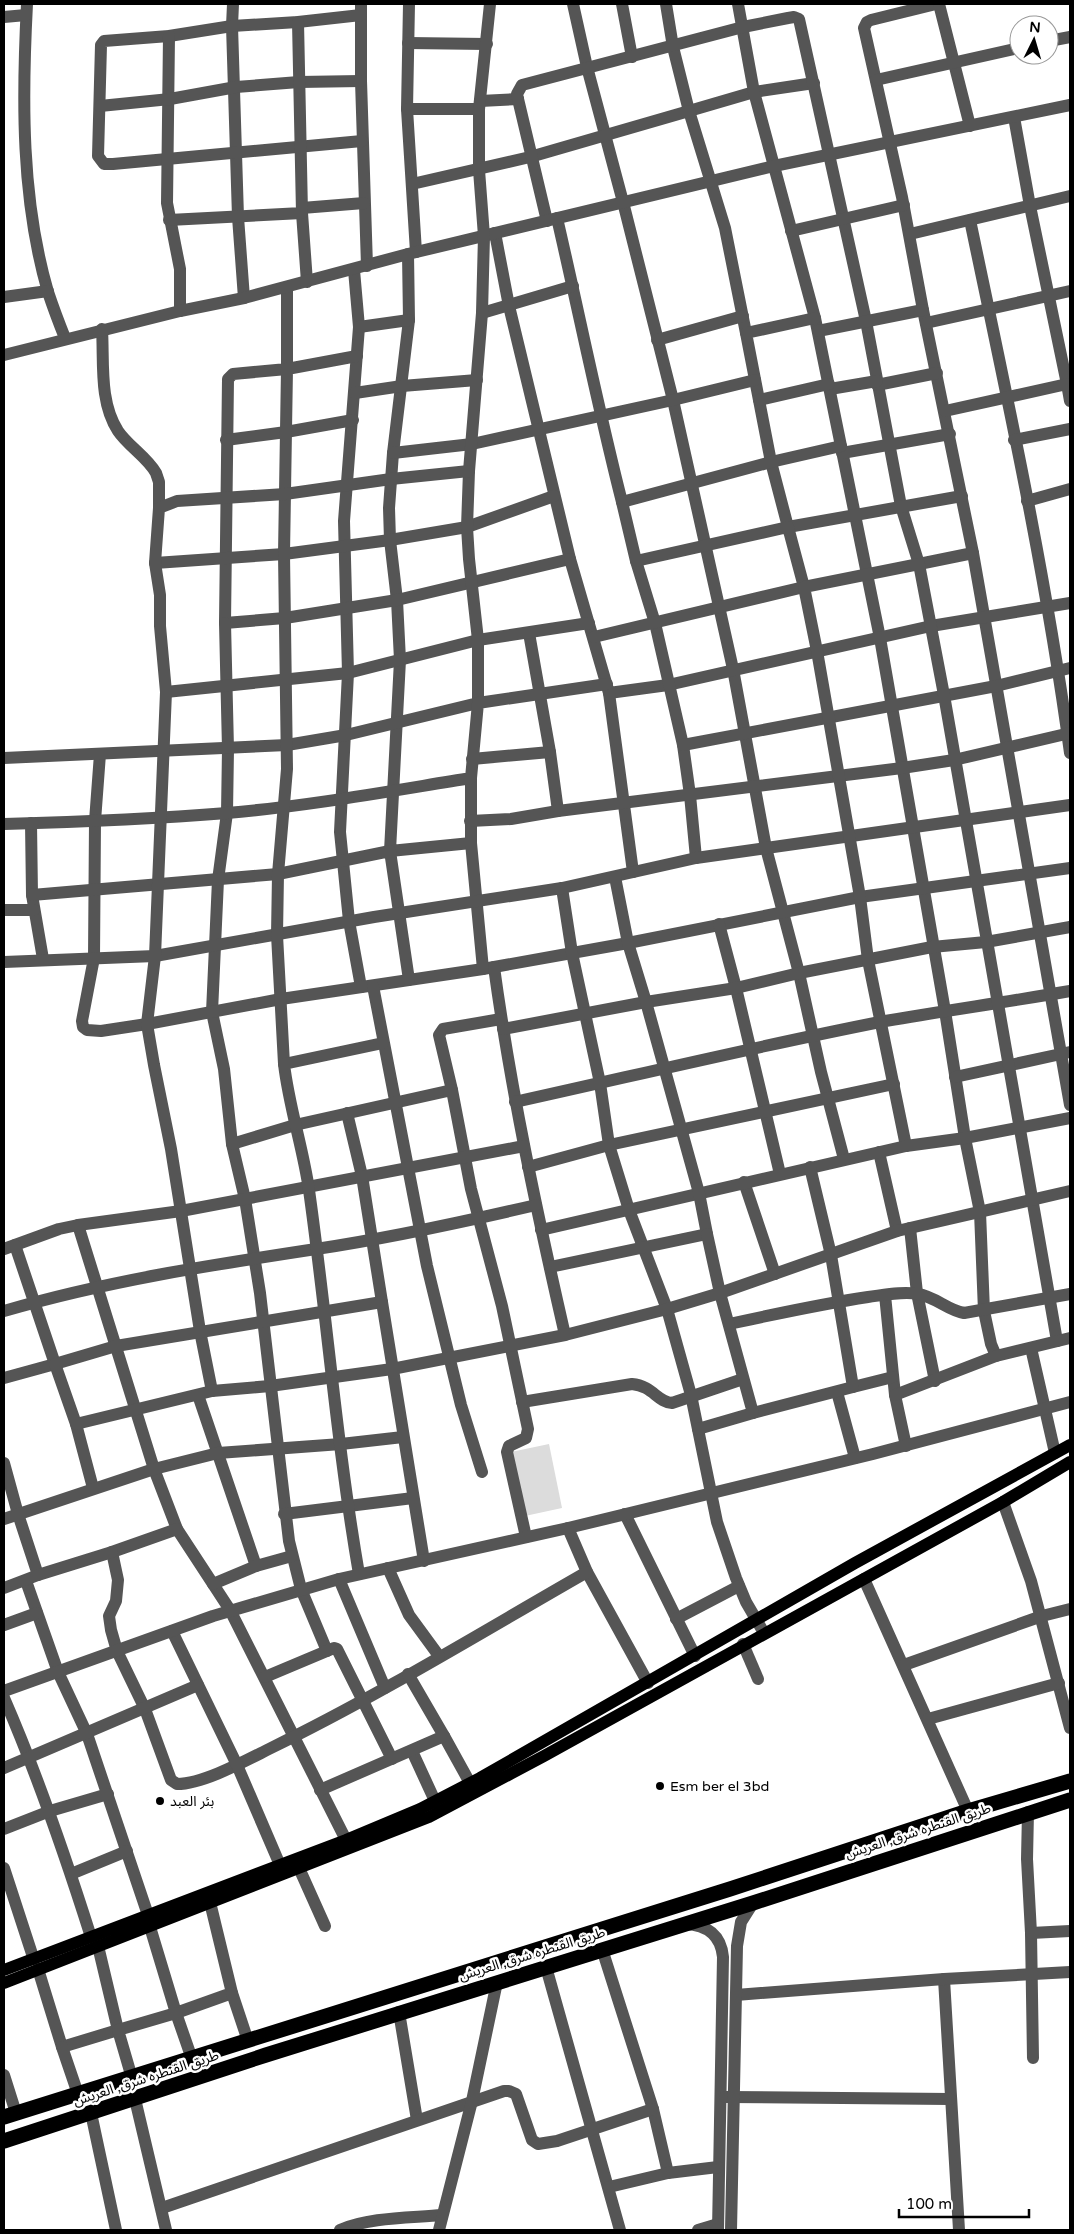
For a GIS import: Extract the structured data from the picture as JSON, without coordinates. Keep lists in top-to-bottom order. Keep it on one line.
{"streets":{"highway":["طريق القنطره شرق, العريش"]},"places":["Esm ber el 3bd","بئر العبد"],"scale_bar":"100 m","north":"top"}
